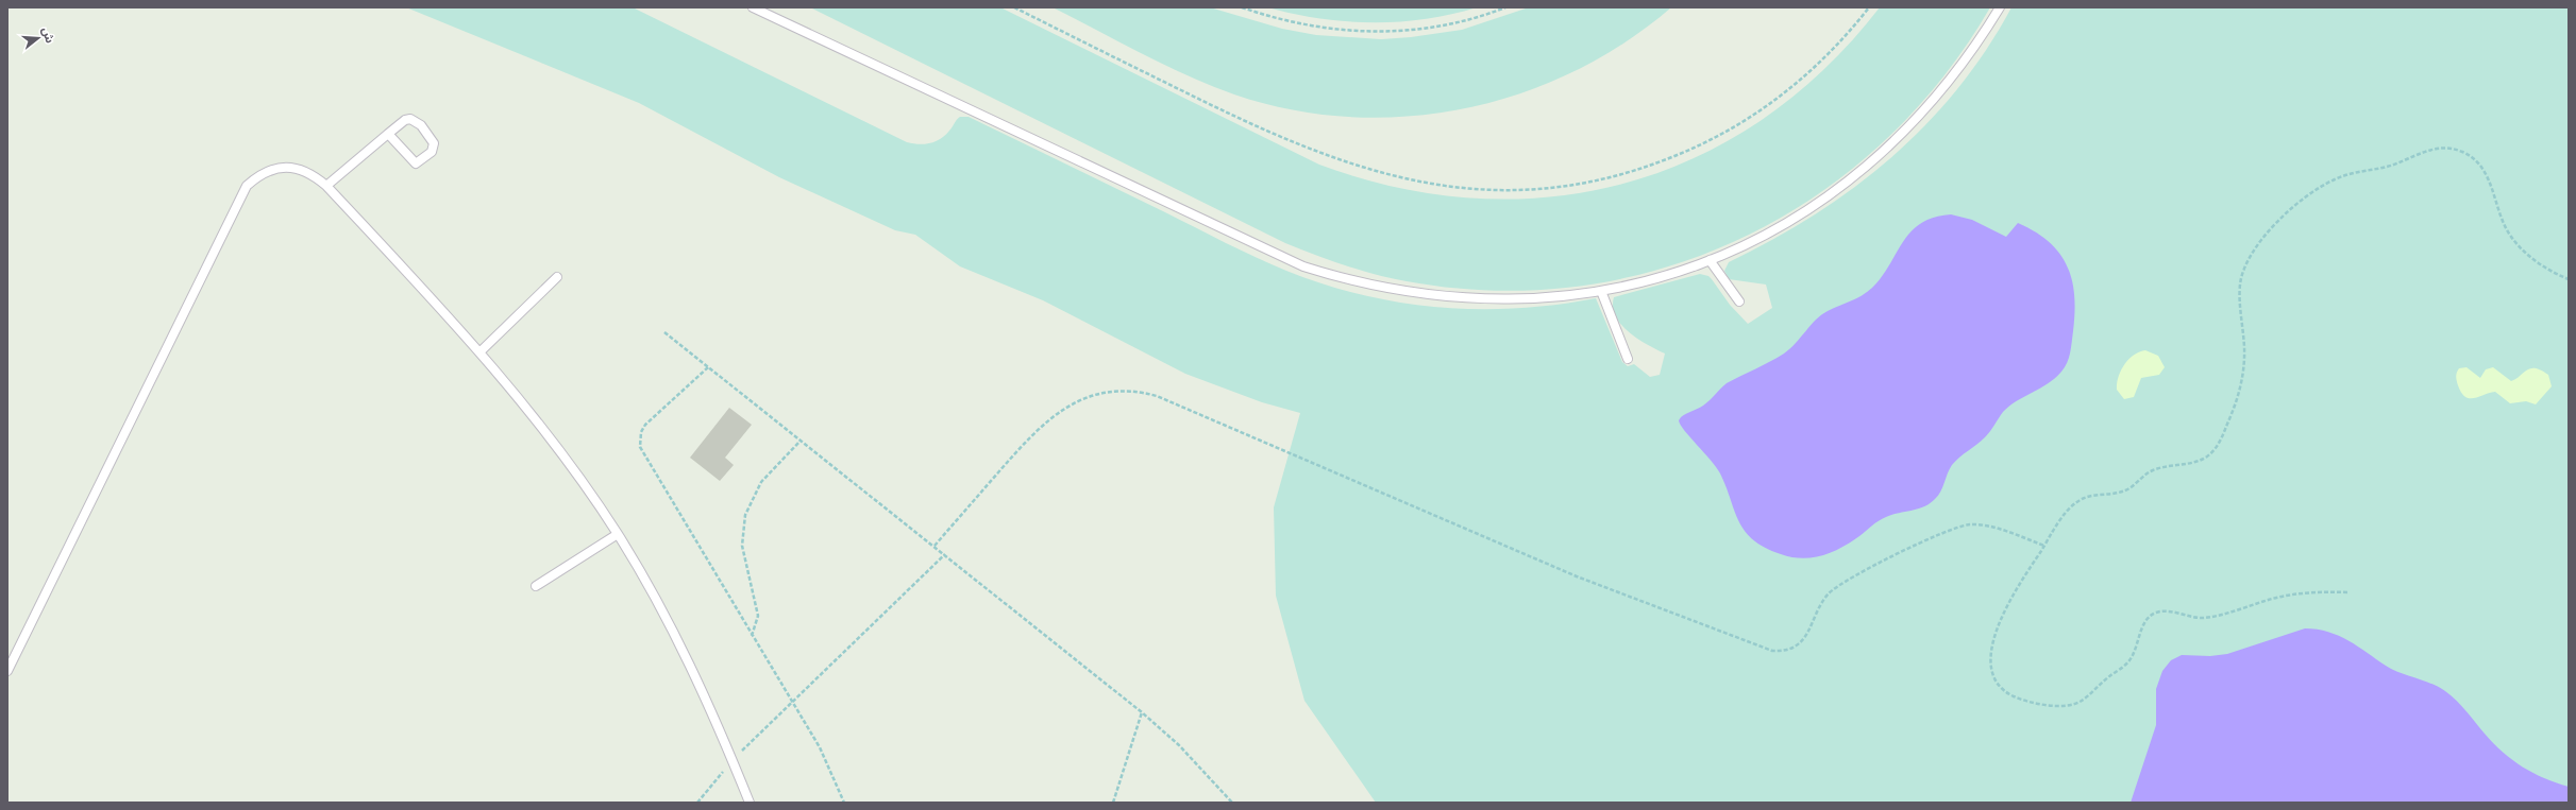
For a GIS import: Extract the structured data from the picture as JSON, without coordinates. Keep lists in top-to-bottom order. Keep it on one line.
{"north":"right"}
